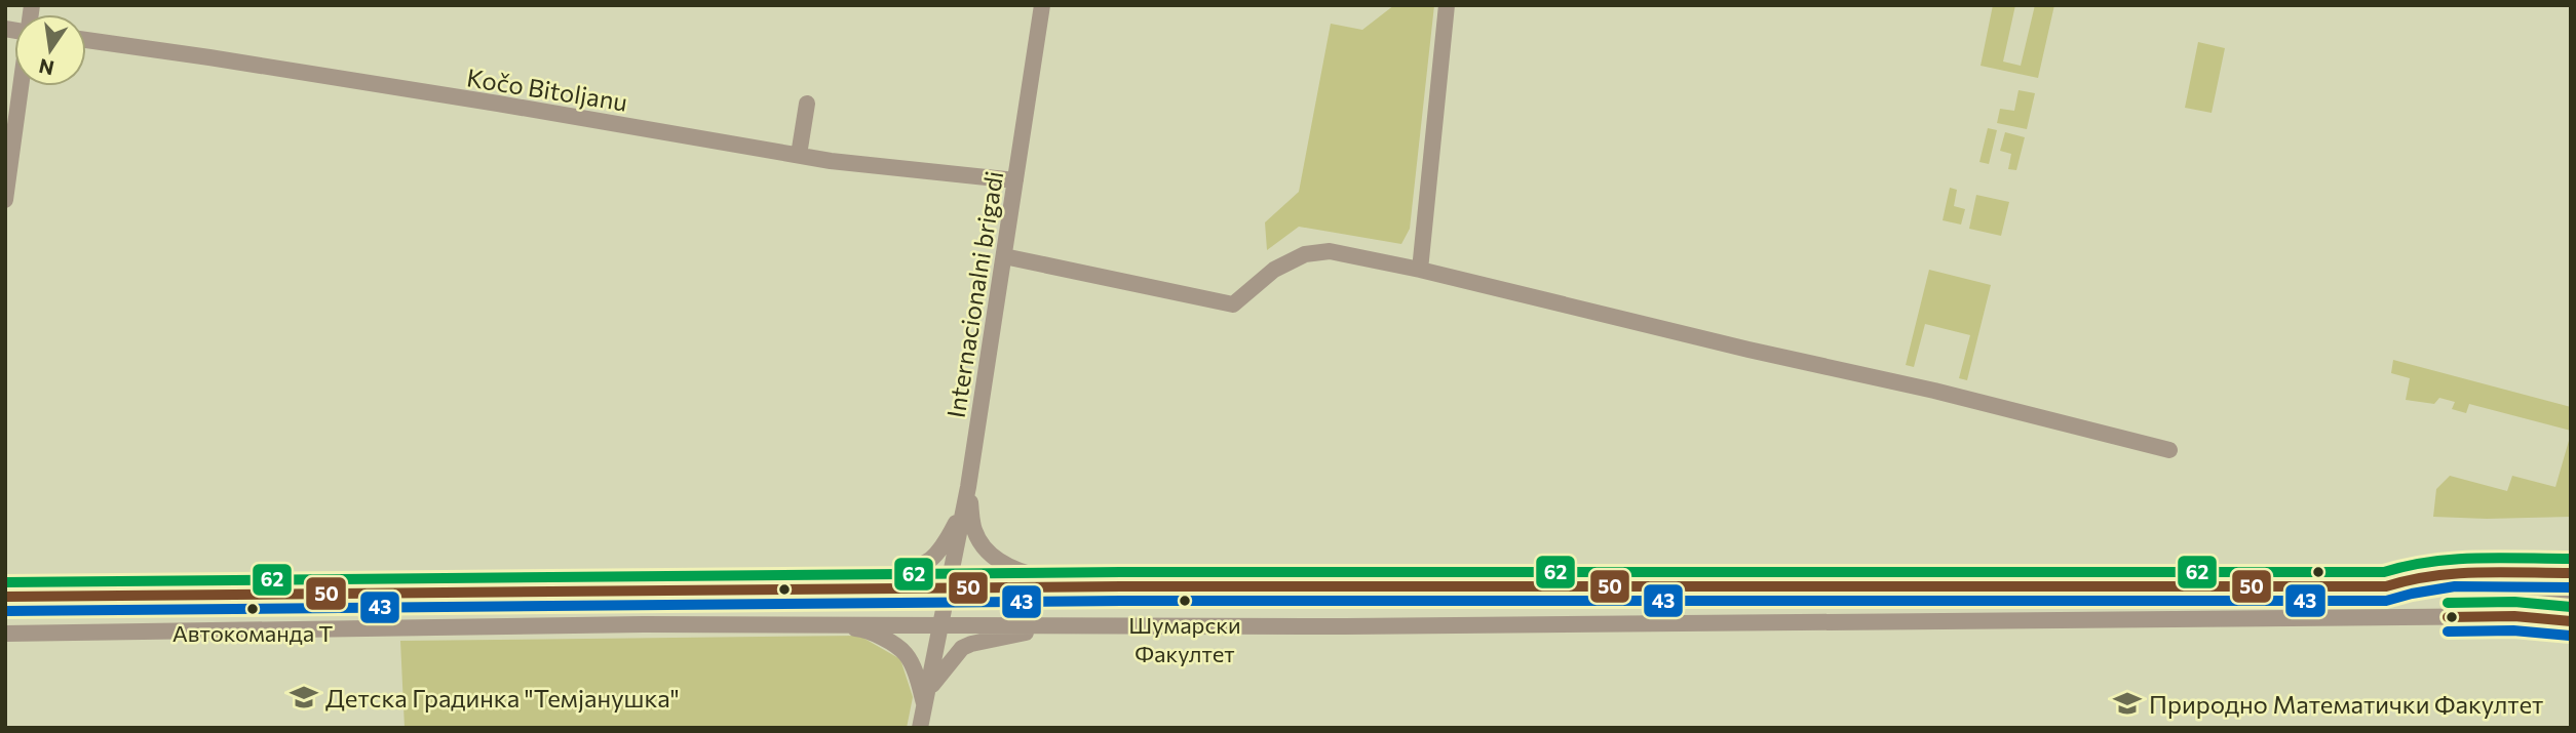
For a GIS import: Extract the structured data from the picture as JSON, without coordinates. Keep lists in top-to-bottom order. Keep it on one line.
{"streets":{"street":["Kočo Bitoljanu","Internacionalni brigadi"]},"crossings":[["Kočo Bitoljanu","Internacionalni brigadi"]],"places":{"other":["Шумарски Факултет","Автокоманда Т"],"school or university":["Детска Градинка \"Темјанушка\"","Природно Математички Факултет"]},"lines":["transit line 62","transit line 50","transit line 43"],"north":"bottom"}
